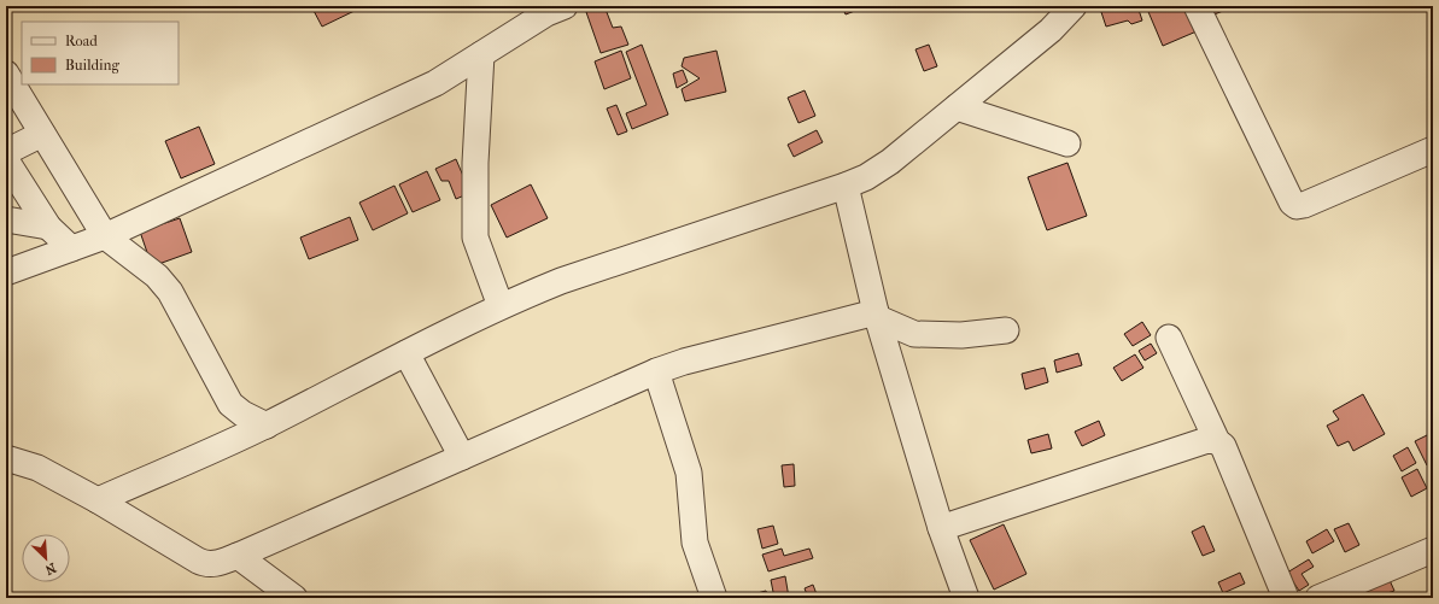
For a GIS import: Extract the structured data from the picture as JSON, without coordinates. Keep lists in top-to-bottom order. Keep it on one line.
{"legend":["Road","Building"],"north":"bottom right"}
